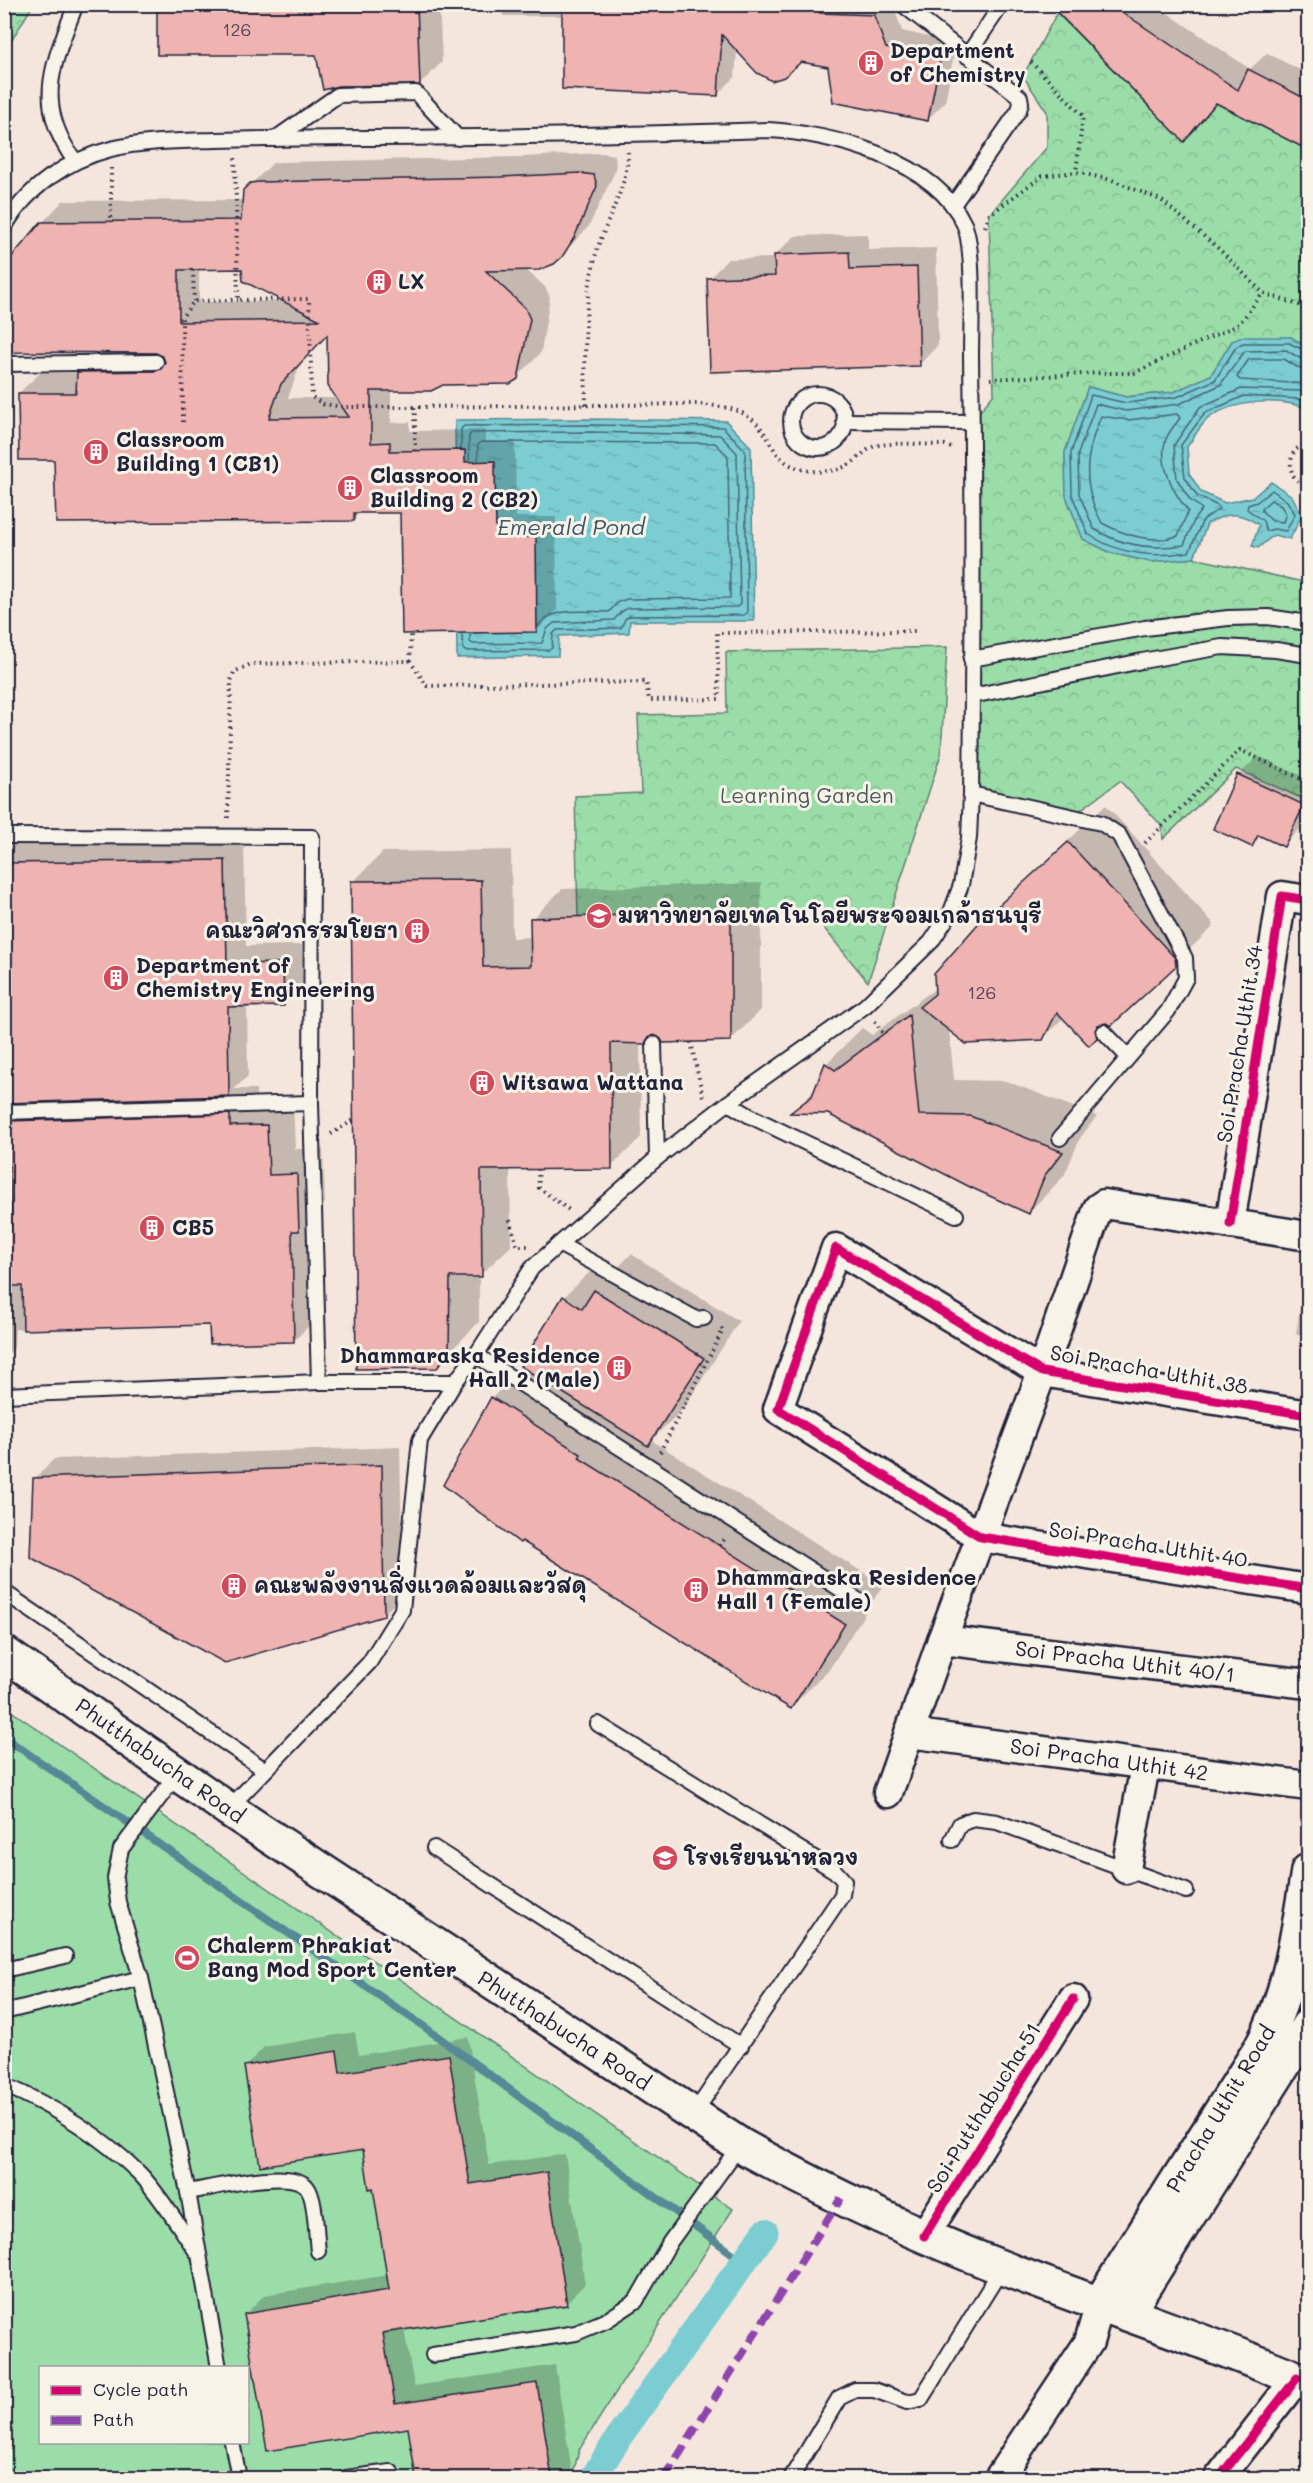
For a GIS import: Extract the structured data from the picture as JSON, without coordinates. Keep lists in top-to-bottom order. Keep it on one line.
{"streets":{"main road":["Phutthabucha Road","Pracha Uthit Road"],"street":["Soi Pracha Uthit 34","Soi Pracha Uthit 38","Soi Pracha Uthit 40","Soi Pracha Uthit 40/1","Soi Pracha Uthit 42","Soi Putthabucha 51"]},"crossings":[["Soi Pracha Uthit 38","Soi Pracha Uthit 40"],["Phutthabucha Road","Soi Putthabucha 51"],["Phutthabucha Road","Pracha Uthit Road"]],"water":["Emerald Pond"],"parks":["Learning Garden"],"places":{"building":["Department of Chemistry","LX","Classroom Building 1 (CB1)","Classroom Building 2 (CB2)","คณะวิศวกรรมโยธา","Department of Chemistry Engineering","Witsawa Wattana","CB5","Dhammaraska Residence Hall 2 (Male)","คณะพลังงานสิ่งแวดล้อมและวัสดุ","Dhammaraska Residence Hall 1 (Female)"],"school or university":["มหาวิทยาลัยเทคโนโลยีพระจอมเกล้าธนบุรี","โรงเรียนนาหลวง"],"sports":["Chalerm Phrakiat Bang Mod Sport Center"]},"house_numbers":["126","126"],"legend":["Cycle path","Path"]}
